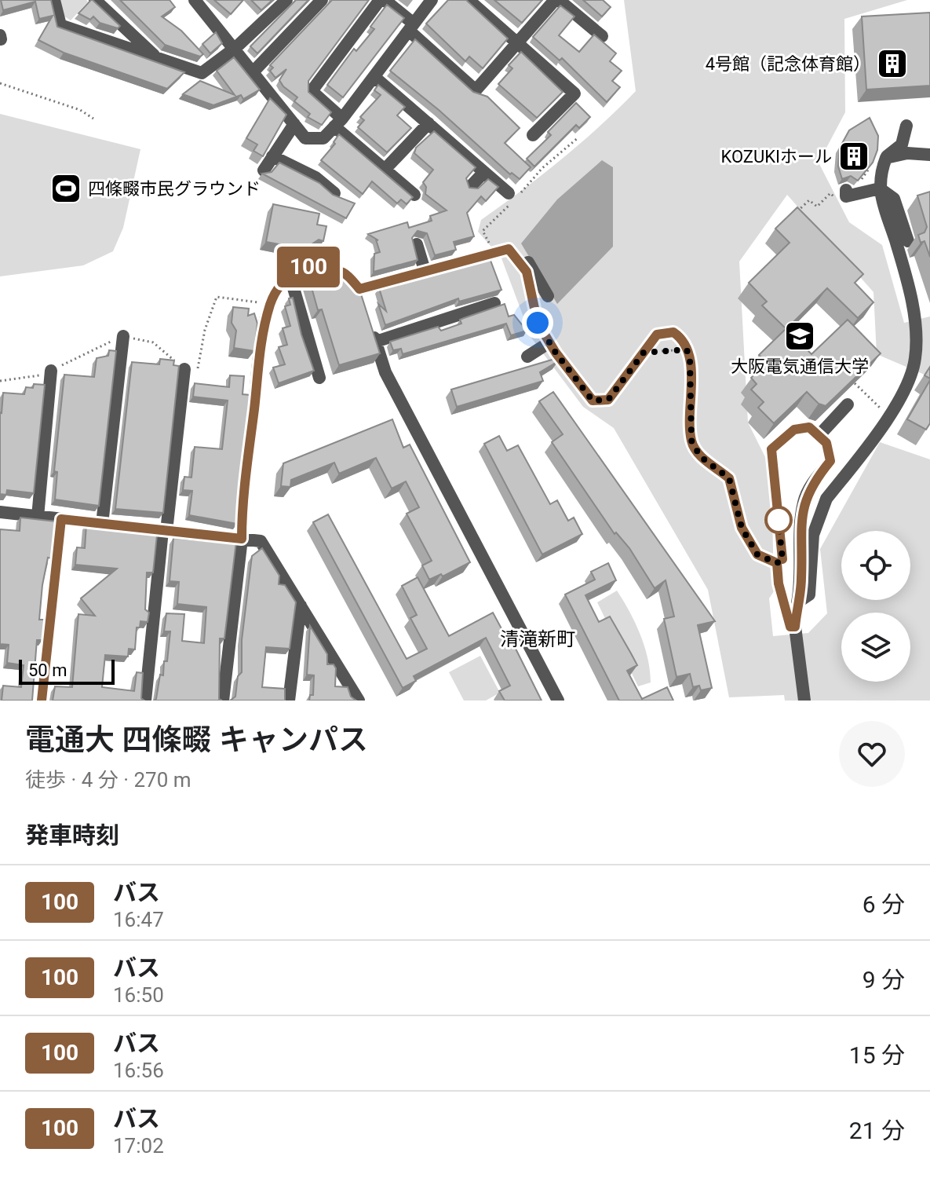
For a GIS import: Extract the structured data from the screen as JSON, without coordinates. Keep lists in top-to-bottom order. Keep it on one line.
{"districts":["清滝新町"],"places":{"building":["4号館（記念体育館）","KOZUKIホール"],"sports":["四條畷市民グラウンド"],"school or university":["大阪電気通信大学"]},"lines":["bus line 100"],"scale_bar":"50 m","page":{"on_map":"100","scale":"50 m","heading":[["電通大 四條畷 キャンパス","徒歩 · 4 分 · 270 m"],"発車時刻"],"list":[{"mark":"100","name":"バス","note":"16:47","value":"6 分"},{"mark":"100","name":"バス","note":"16:50","value":"9 分"},{"mark":"100","name":"バス","note":"16:56","value":"15 分"},{"mark":"100","name":"バス","note":"17:02","value":"21 分"}]}}
